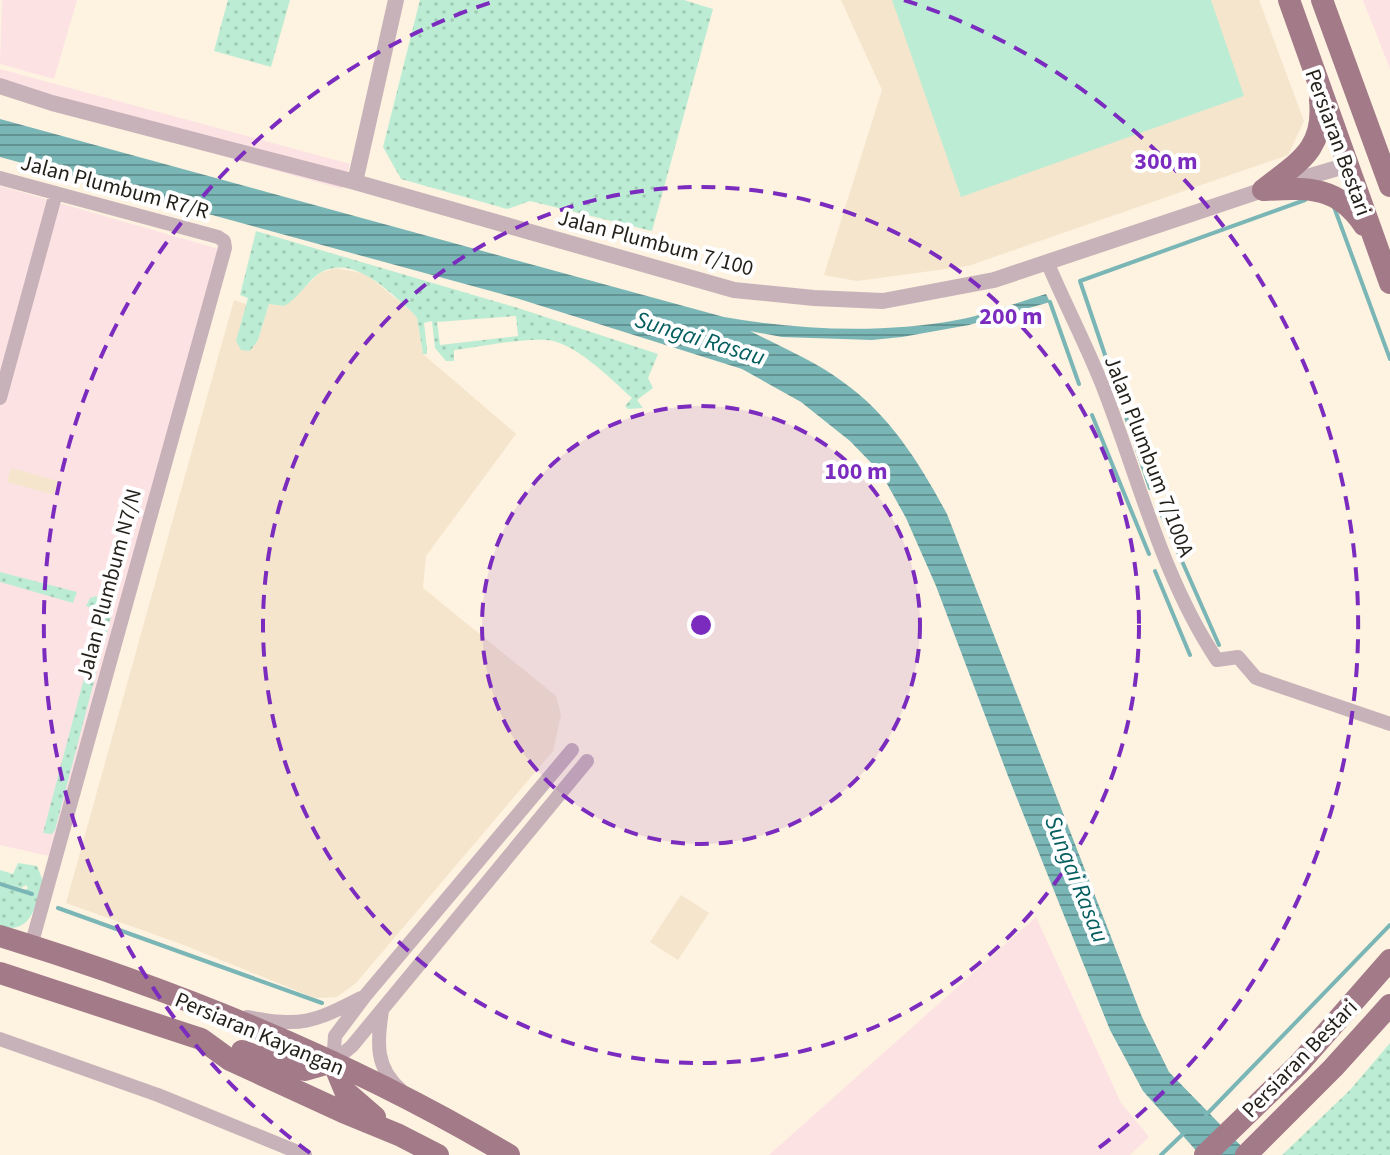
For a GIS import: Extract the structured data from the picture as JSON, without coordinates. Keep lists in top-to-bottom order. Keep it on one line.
{"streets":{"main road":["Persiaran Bestari","Persiaran Kayangan"],"street":["Jalan Plumbum R7/R","Jalan Plumbum 7/100","Jalan Plumbum 7/100A","Jalan Plumbum N7/N"]},"crossings":[["Persiaran Bestari","Jalan Plumbum 7/100"],["Jalan Plumbum R7/R","Jalan Plumbum N7/N"],["Jalan Plumbum 7/100","Jalan Plumbum 7/100A"],["Jalan Plumbum N7/N","Persiaran Kayangan"]],"water":["Sungai Rasau"],"rings":["300 m","200 m","100 m"]}
